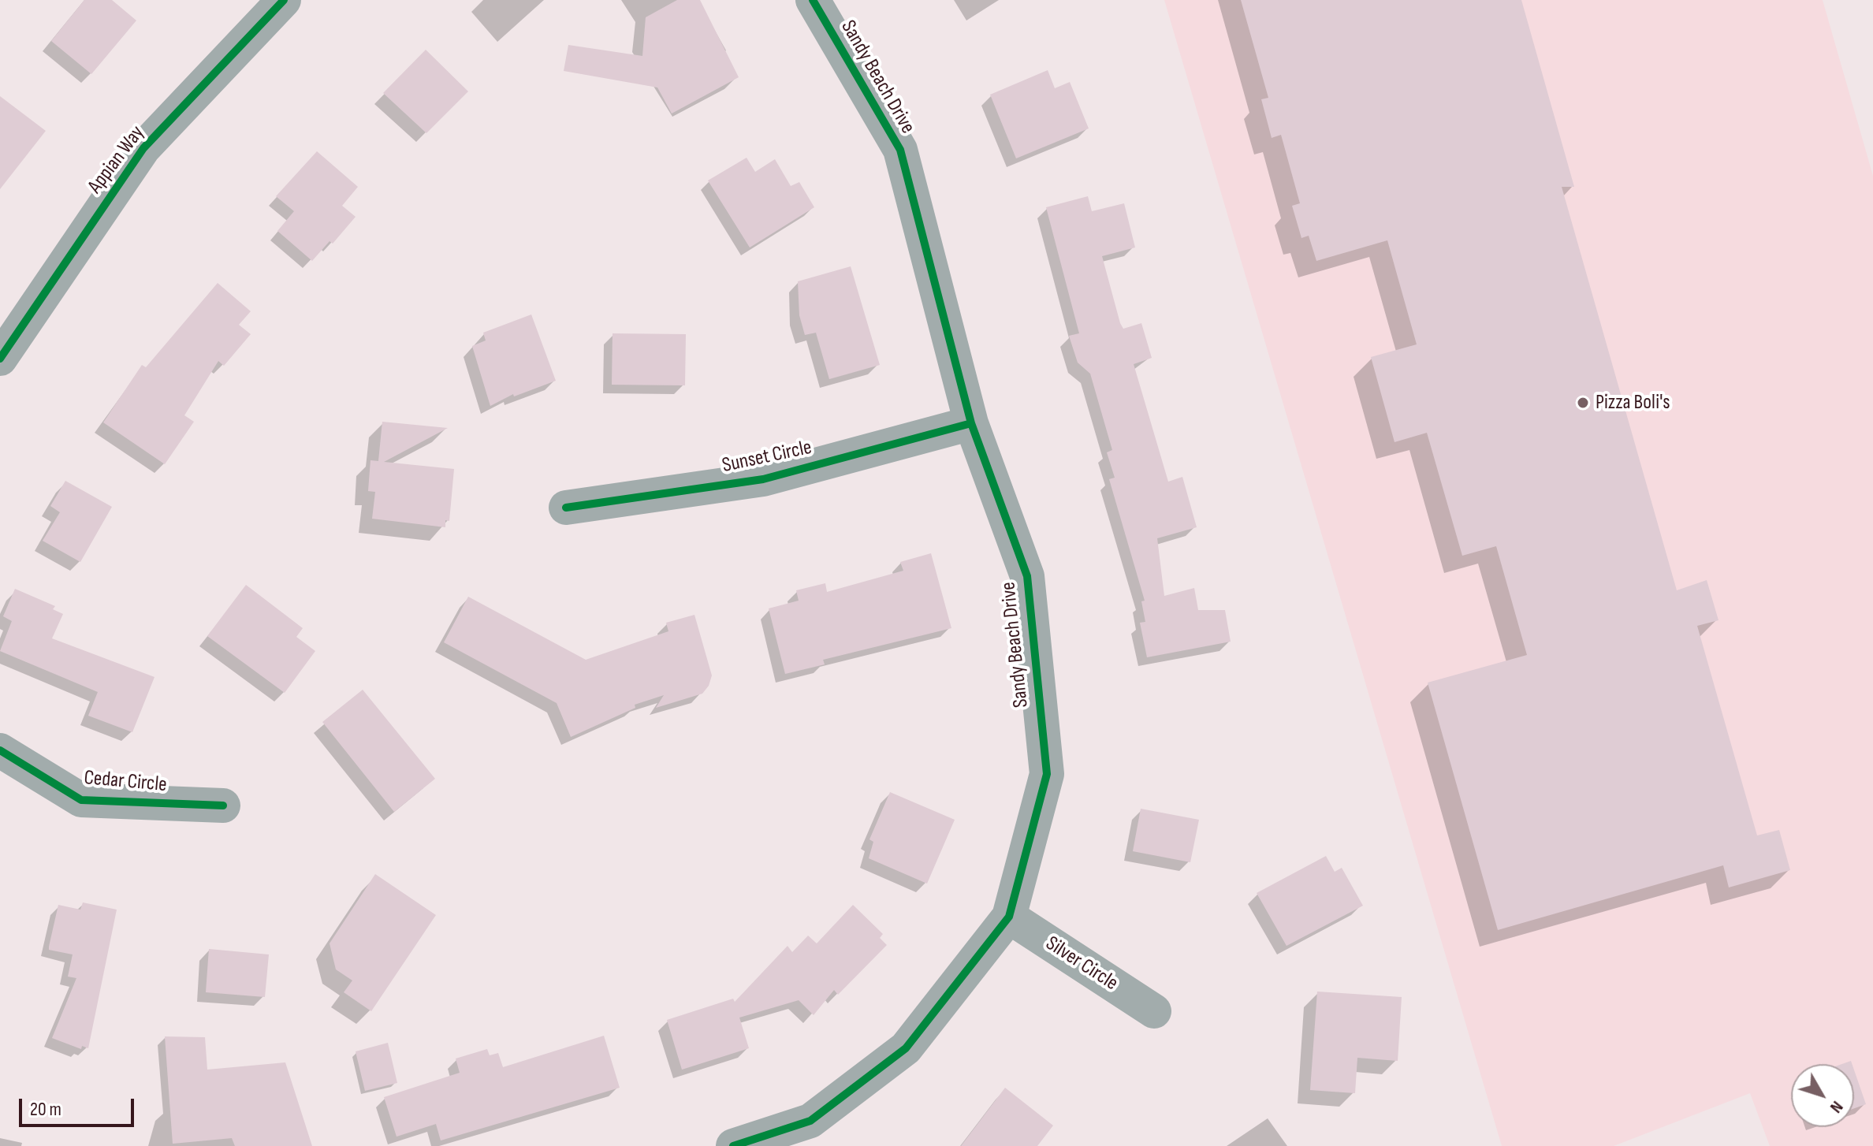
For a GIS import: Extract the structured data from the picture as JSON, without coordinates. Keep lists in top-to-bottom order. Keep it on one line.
{"streets":{"street":["Sandy Beach Drive","Appian Way","Sunset Circle","Cedar Circle","Silver Circle"]},"crossings":[["Sandy Beach Drive","Sunset Circle"],["Sandy Beach Drive","Silver Circle"]],"places":["Pizza Boli's"],"scale_bar":"20 m","north":"bottom right"}
